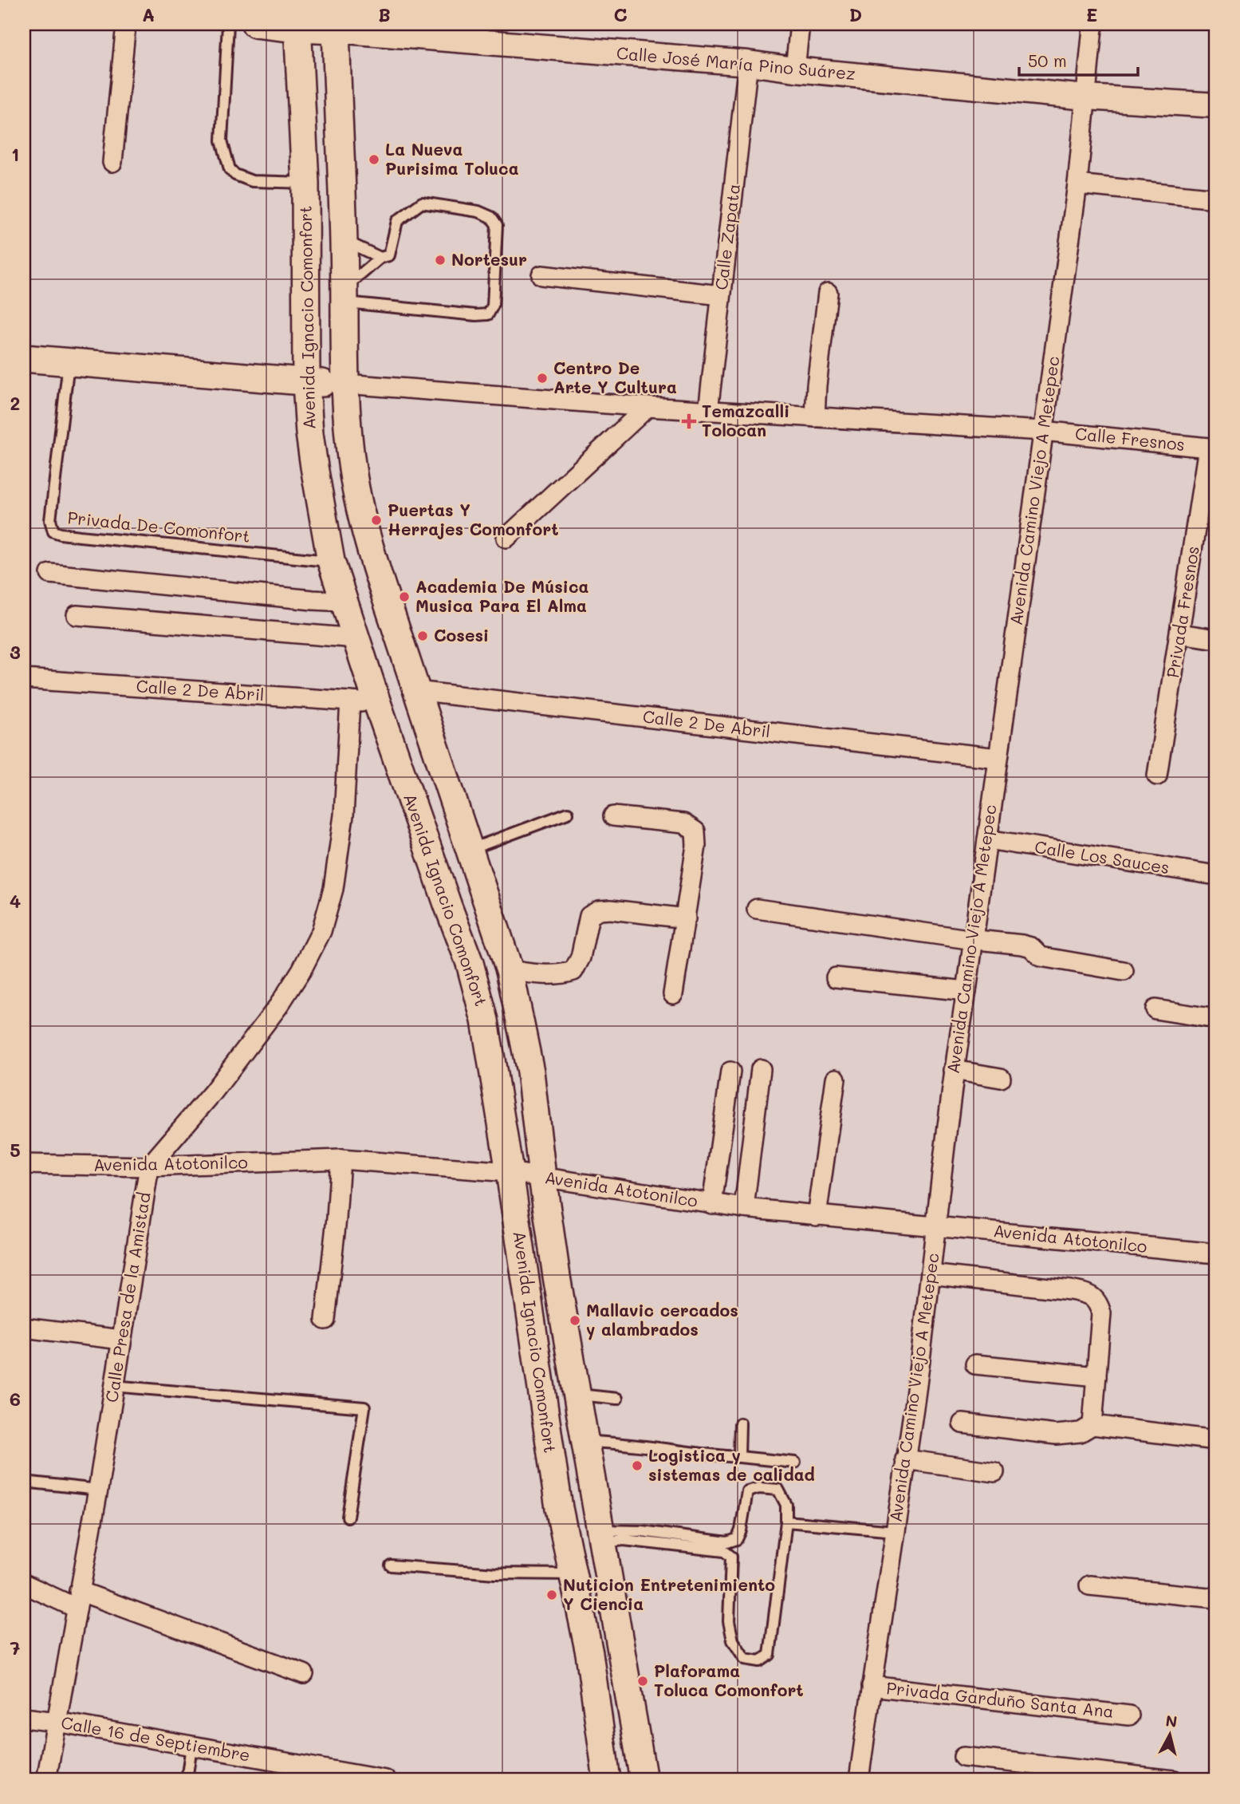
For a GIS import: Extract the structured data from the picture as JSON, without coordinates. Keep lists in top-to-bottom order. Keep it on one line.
{"streets":{"main road":["Calle José María Pino Suárez","Avenida Ignacio Comonfort"],"street":["Calle Zapata","Calle Fresnos","Avenida Camino Viejo A Metepec","Privada Fresnos","Calle 2 De Abril","Calle Los Sauces","Avenida Atotonilco","Calle Presa de la Amistad","Privada Garduño Santa Ana","Calle 16 de Septiembre"],"lane":["Privada De Comonfort"]},"crossings":[["Calle José María Pino Suárez","Calle Zapata"],["Calle José María Pino Suárez","Avenida Ignacio Comonfort"],["Calle José María Pino Suárez","Avenida Camino Viejo A Metepec"],["Calle Zapata","Calle Fresnos"],["Avenida Ignacio Comonfort","Calle Fresnos"],["Avenida Ignacio Comonfort","Privada De Comonfort"],["Avenida Ignacio Comonfort","Calle 2 De Abril"],["Avenida Ignacio Comonfort","Avenida Atotonilco"],["Calle Fresnos","Avenida Camino Viejo A Metepec"],["Calle Fresnos","Privada Fresnos"],["Avenida Camino Viejo A Metepec","Calle 2 De Abril"],["Avenida Camino Viejo A Metepec","Calle Los Sauces"],["Avenida Camino Viejo A Metepec","Avenida Atotonilco"],["Avenida Camino Viejo A Metepec","Privada Garduño Santa Ana"],["Avenida Atotonilco","Calle Presa de la Amistad"],["Calle Presa de la Amistad","Calle 16 de Septiembre"]],"places":{"other":["La Nueva Purisima Toluca","Nortesur","Centro De Arte Y Cultura","Puertas Y Herrajes Comonfort","Academia De Música Musica Para El Alma","Cosesi","Mallavic cercados y alambrados","Logistica y sistemas de calidad","Nuticion Entretenimiento Y Ciencia","Plaforama Toluca Comonfort"],"health":["Temazcalli Tolocan"]},"scale_bar":"50 m","north":"top","grid":{"columns":["A","B","C","D","E"],"rows":["1","2","3","4","5","6","7"]}}
